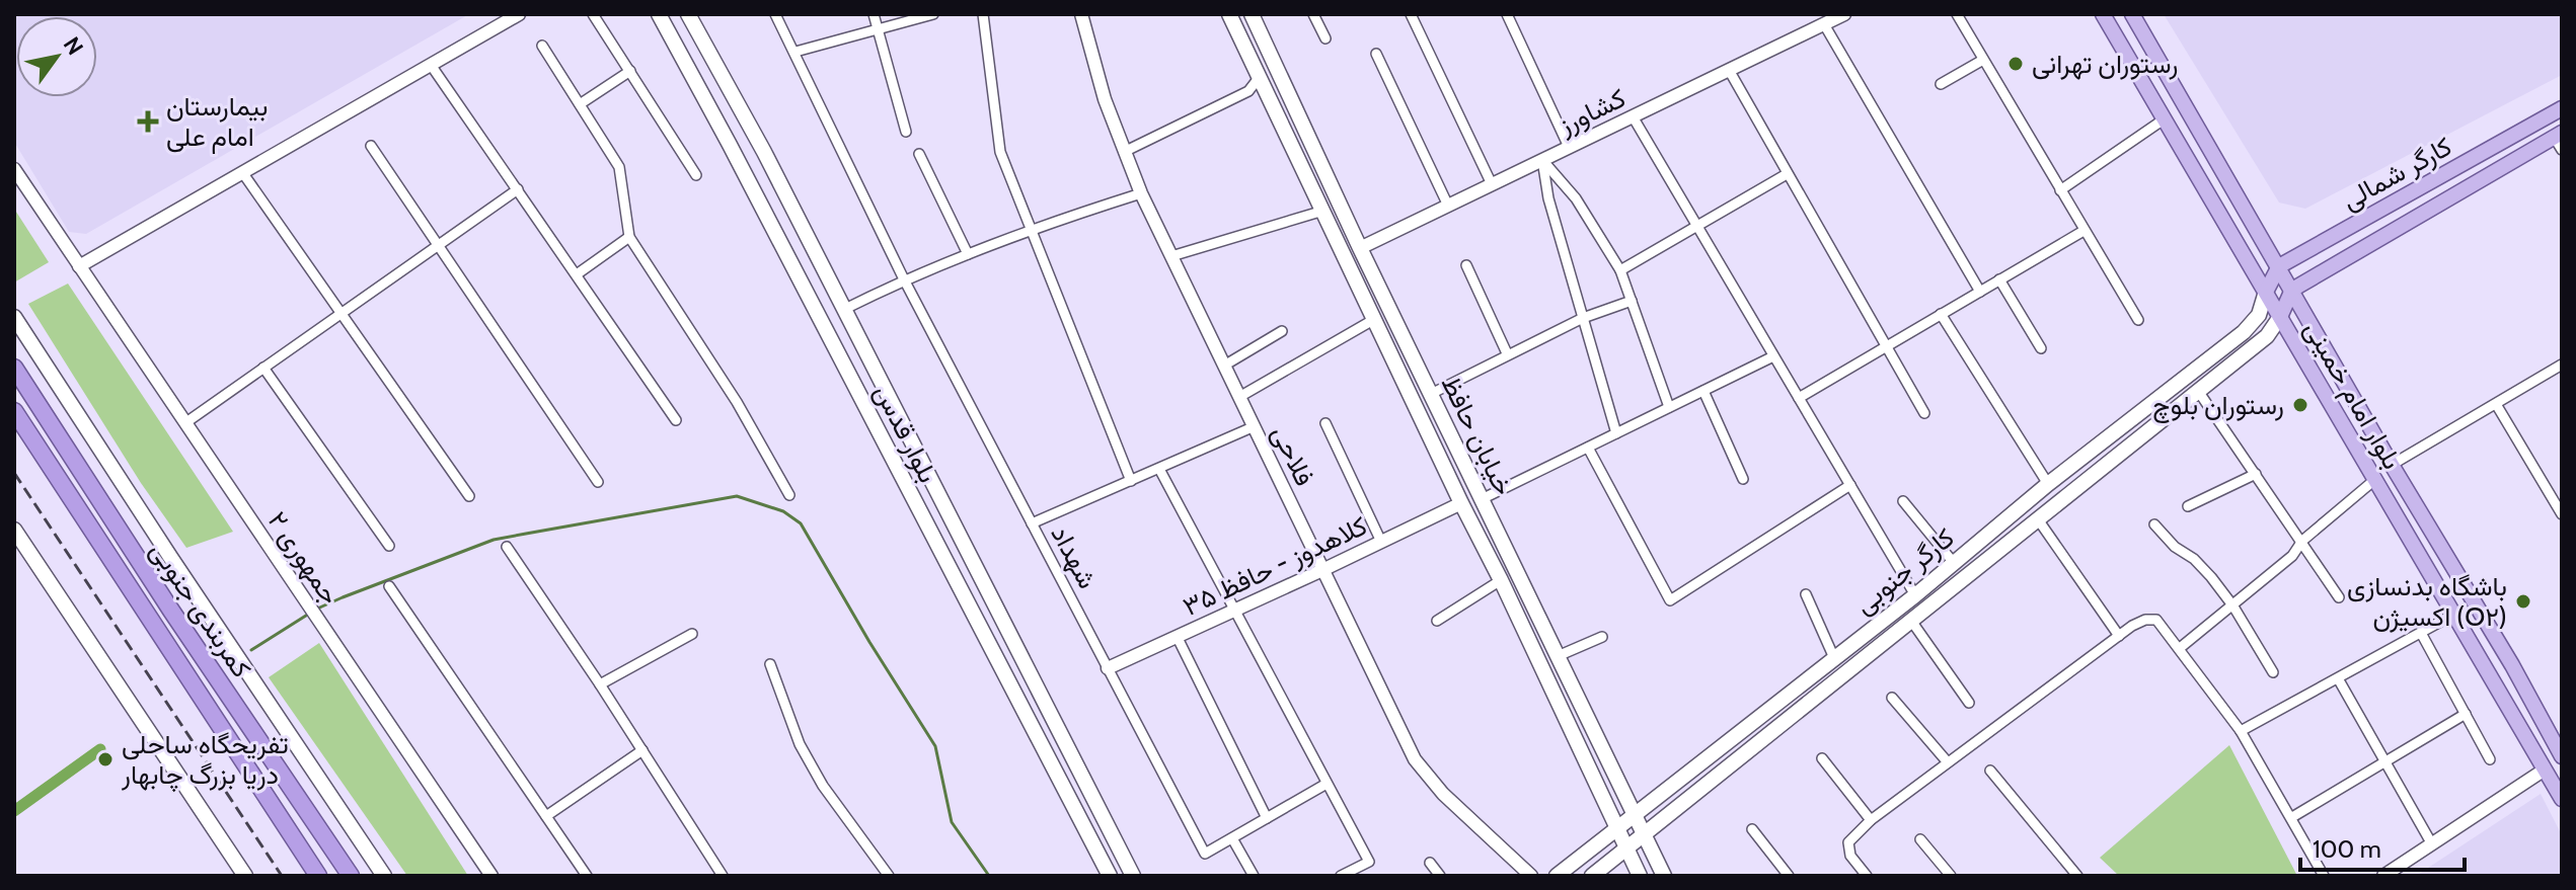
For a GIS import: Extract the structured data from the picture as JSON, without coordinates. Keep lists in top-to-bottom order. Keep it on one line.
{"streets":{"highway":["کمربندی جنوبی"],"main road":["کارگر شمالی","بلوار امام خمینی","بلوار قدس","خیابان حافظ","کارگر جنوبی"],"street":["کشاورز","فلاحی","شهداد","جمهوری ۲","کلاهدوز - حافظ ۳۵"]},"crossings":[["کشاورز","خیابان حافظ"],["کارگر شمالی","بلوار امام خمینی"],["بلوار امام خمینی","کارگر جنوبی"],["خیابان حافظ","کلاهدوز - حافظ ۳۵"],["خیابان حافظ","کارگر جنوبی"],["فلاحی","کلاهدوز - حافظ ۳۵"],["شهداد","کلاهدوز - حافظ ۳۵"]],"places":{"other":["رستوران تهرانی","رستوران بلوچ","باشگاه بدنسازی اکسیژن (O۲)","تفریحگاه ساحلی دریا بزرگ چابهار"],"health":["بیمارستان امام علی"]},"scale_bar":"100 m","north":"top right"}
